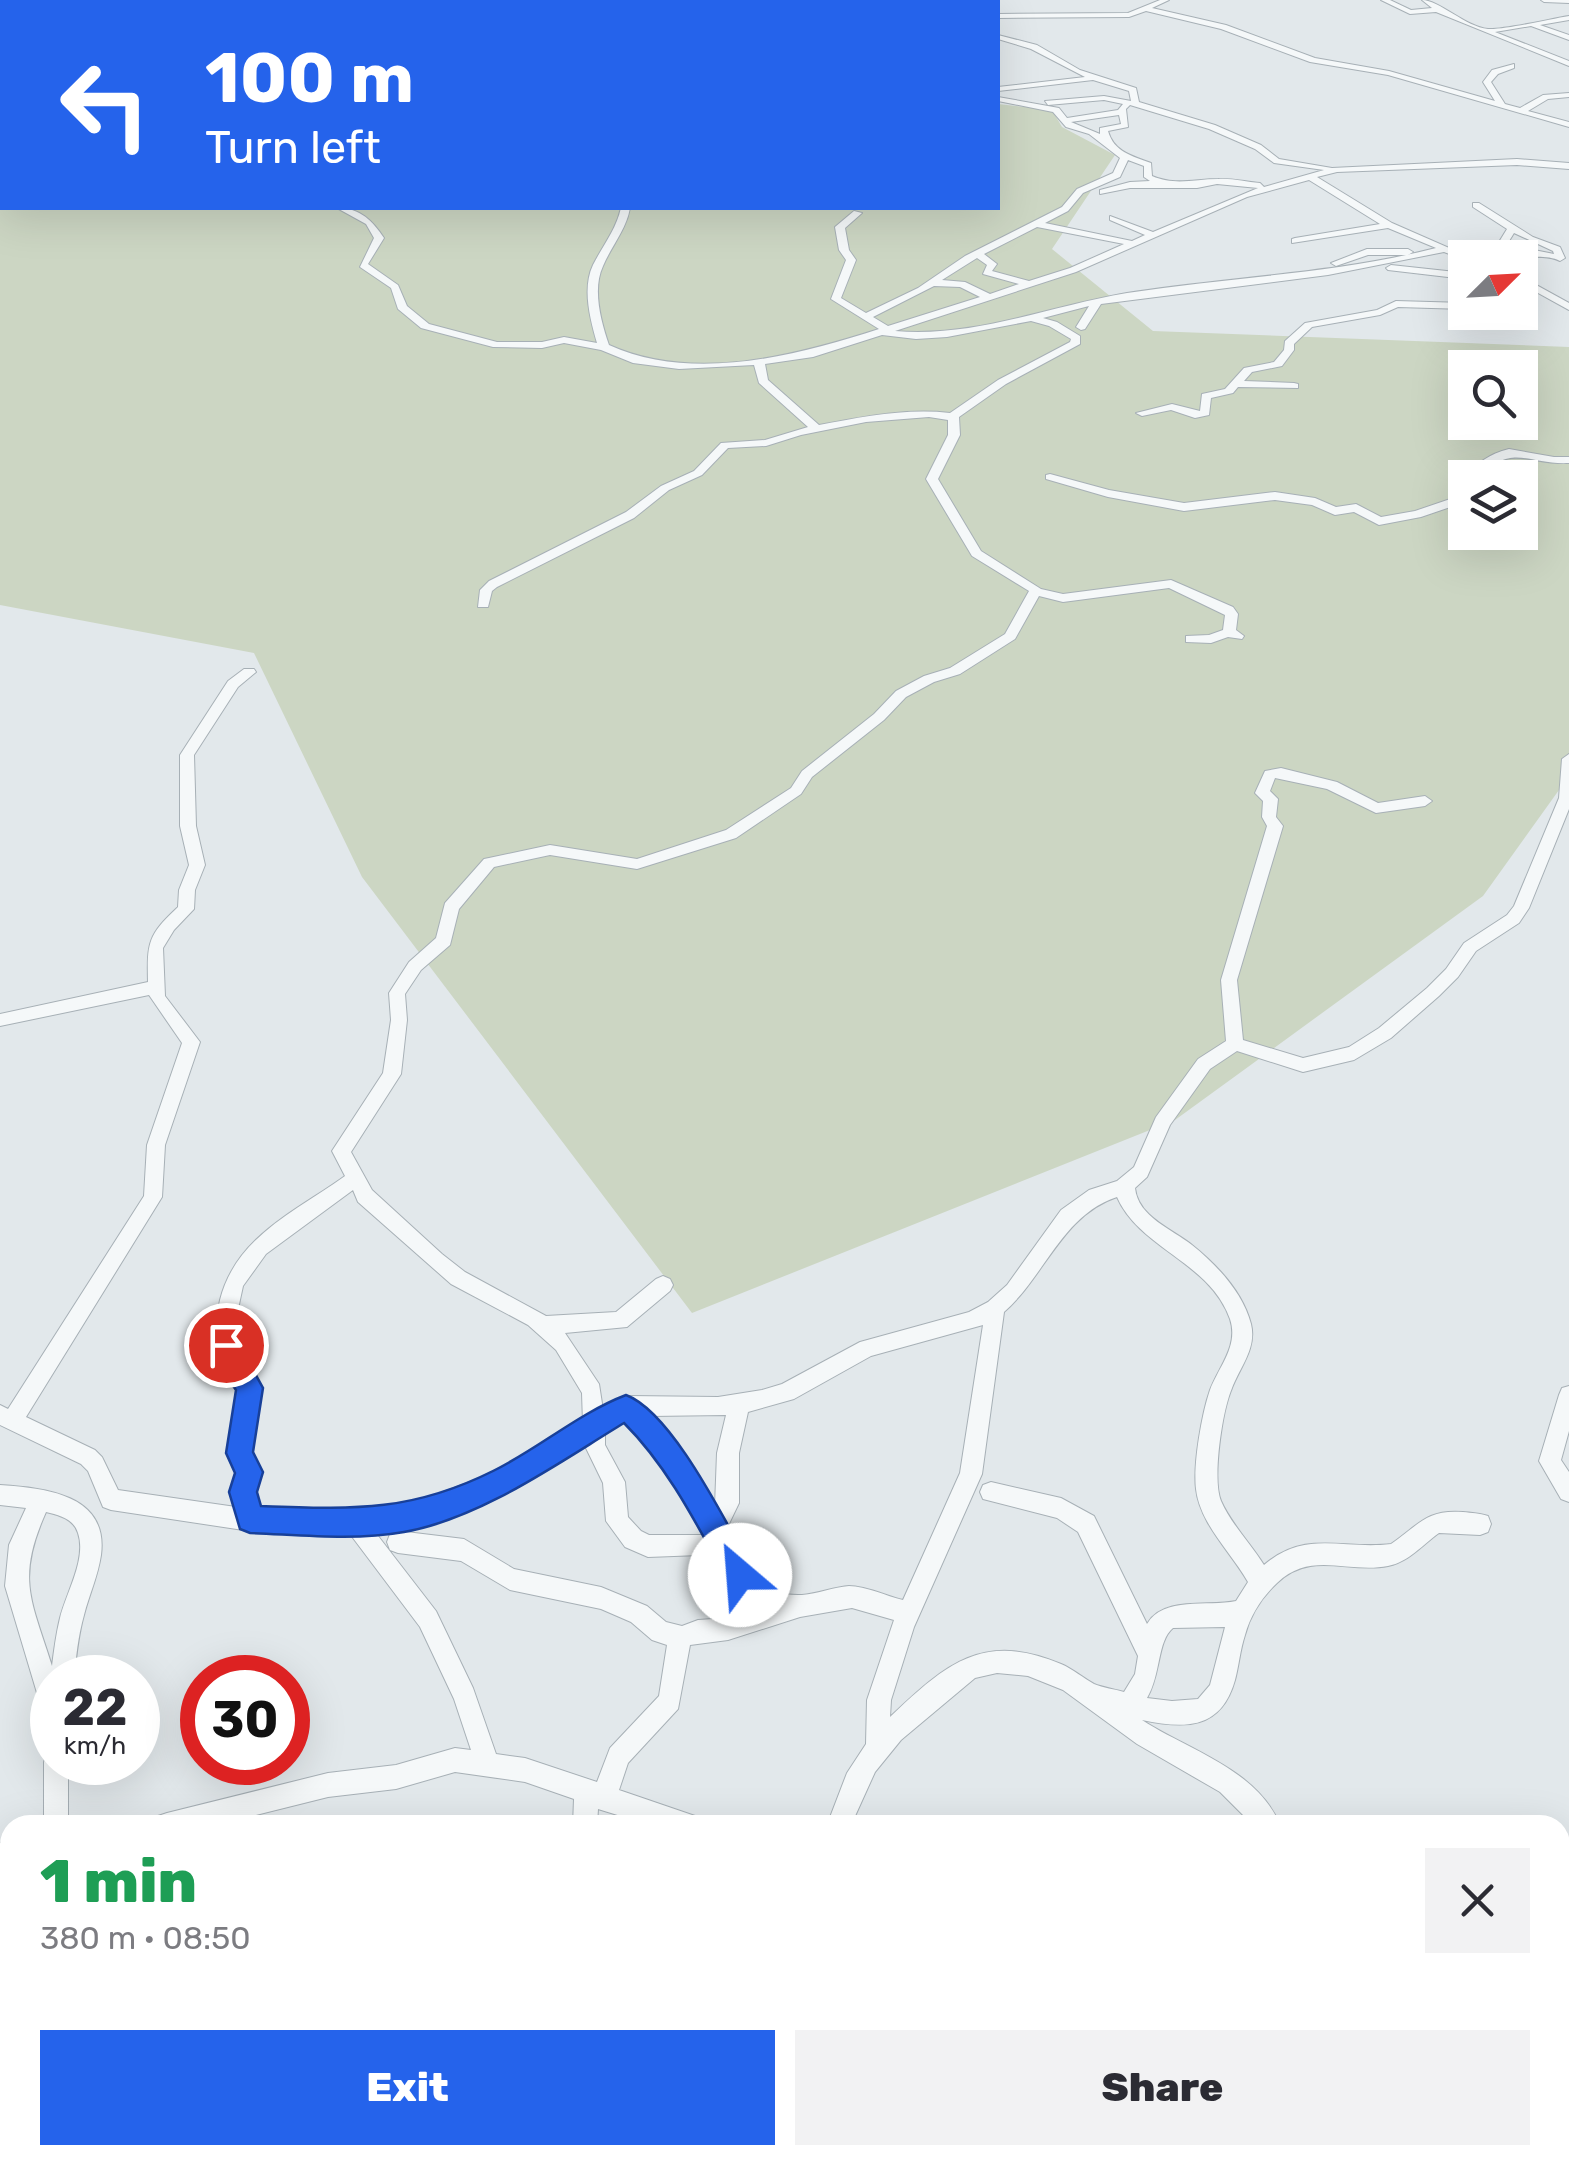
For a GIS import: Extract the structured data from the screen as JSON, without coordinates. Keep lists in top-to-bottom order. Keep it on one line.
{"north":"top right","page":{"turn":["100 m","Turn left"],"speed":"22 km/h","limit":"30","heading":["1 min","380 m · 08:50"],"buttons":["Exit","Share"]}}
